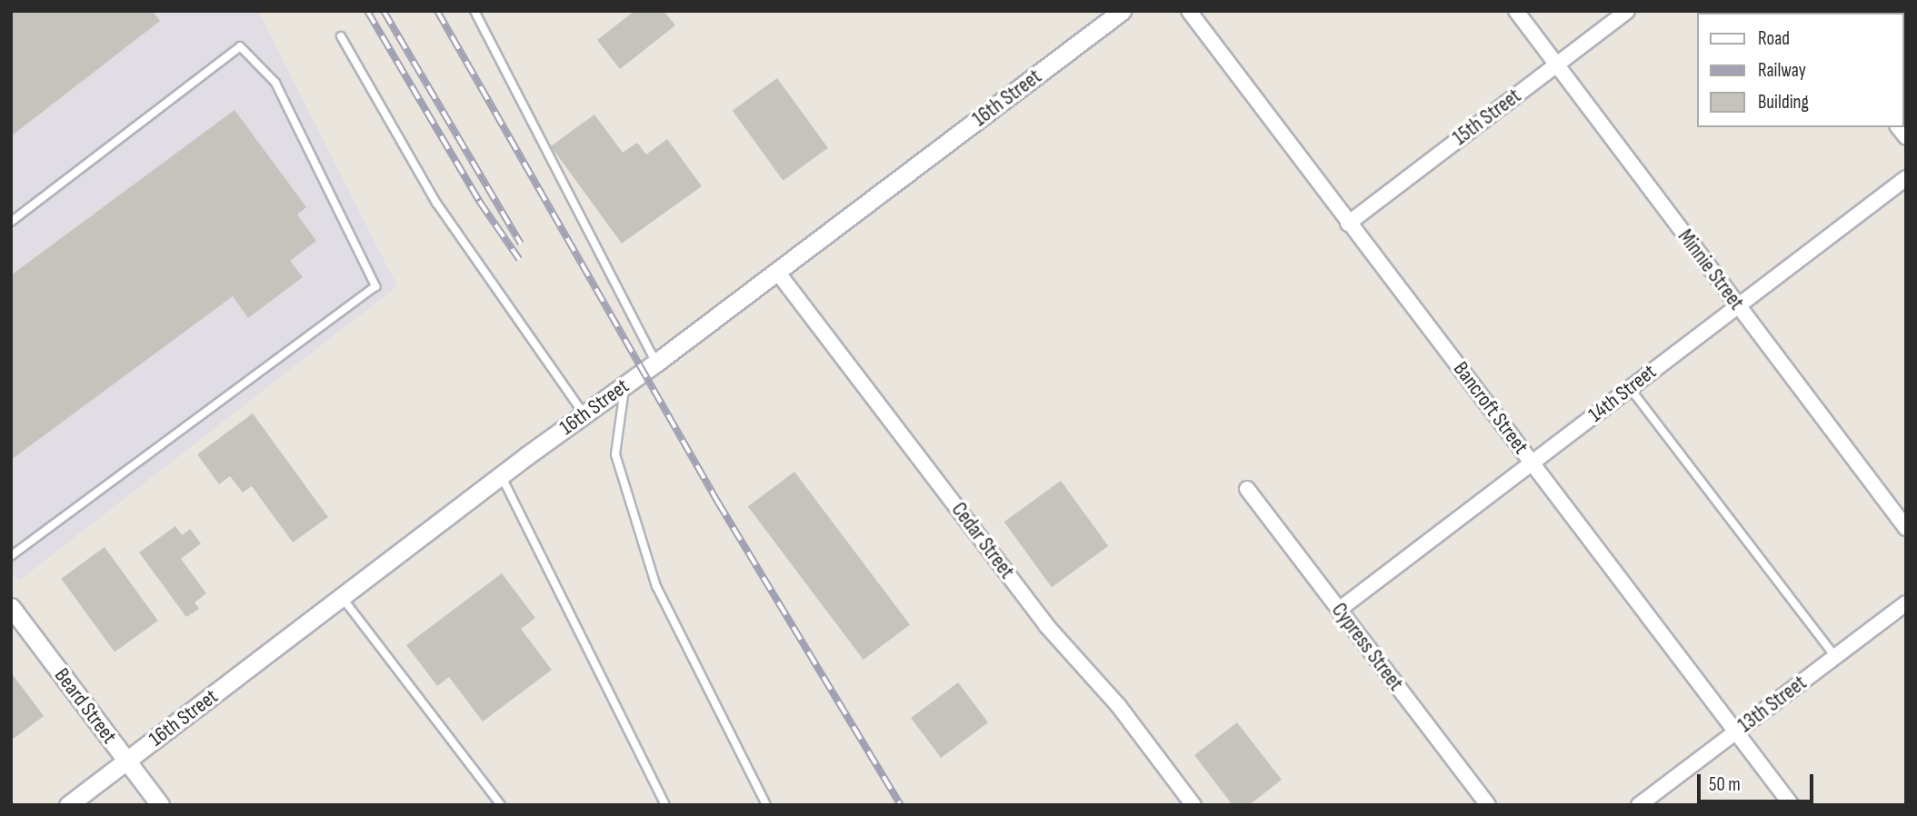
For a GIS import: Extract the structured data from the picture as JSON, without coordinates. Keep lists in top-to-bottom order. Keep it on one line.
{"streets":{"street":["16th Street","15th Street","Minnie Street","14th Street","Bancroft Street","Cedar Street","Cypress Street","13th Street","Beard Street"]},"crossings":[["16th Street","Cedar Street"],["16th Street","Beard Street"],["15th Street","Minnie Street"],["15th Street","Bancroft Street"],["Minnie Street","14th Street"],["14th Street","Bancroft Street"],["14th Street","Cypress Street"],["Bancroft Street","13th Street"]],"legend":["Road","Railway","Building"],"scale_bar":"50 m"}
